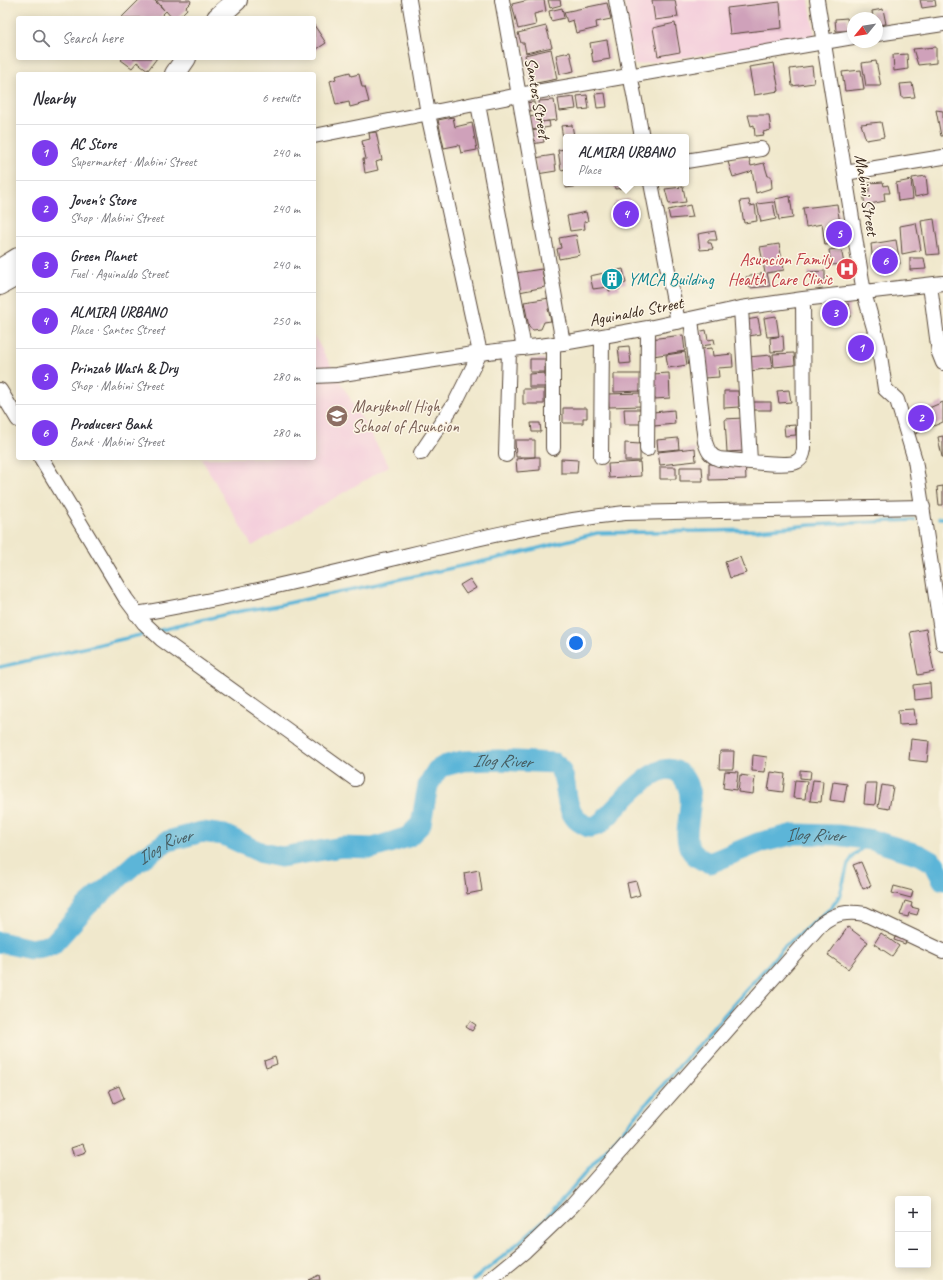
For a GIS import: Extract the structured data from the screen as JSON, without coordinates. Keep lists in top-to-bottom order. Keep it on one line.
{"streets":{"street":["Santos Street","Mabini Street","Aguinaldo Street"]},"crossings":[["Santos Street","Aguinaldo Street"],["Mabini Street","Aguinaldo Street"]],"water":["Ilog River"],"places":{"hospital":["Asuncion Family Health Care Clinic"],"building":["YMCA Building"],"school or university":["Maryknoll High School of Asuncion"]},"north":"bottom left","page":{"search":"Search here","heading":["Nearby","6 results"],"list":[{"mark":"1","name":"AC Store","note":"Supermarket · Mabini Street","value":"240 m"},{"mark":"2","name":"Joven's Store","note":"Shop · Mabini Street","value":"240 m"},{"mark":"3","name":"Green Planet","note":"Fuel · Aguinaldo Street","value":"240 m"},{"mark":"4","name":"ALMIRA URBANO","note":"Place · Santos Street","value":"250 m"},{"mark":"5","name":"Prinzab Wash & Dry","note":"Shop · Mabini Street","value":"280 m"},{"mark":"6","name":"Producers Bank","note":"Bank · Mabini Street","value":"280 m"}],"popup":["ALMIRA URBANO","Place"],"pins":["4","5","6","3","1","2"],"map_buttons":["+","−"]}}
